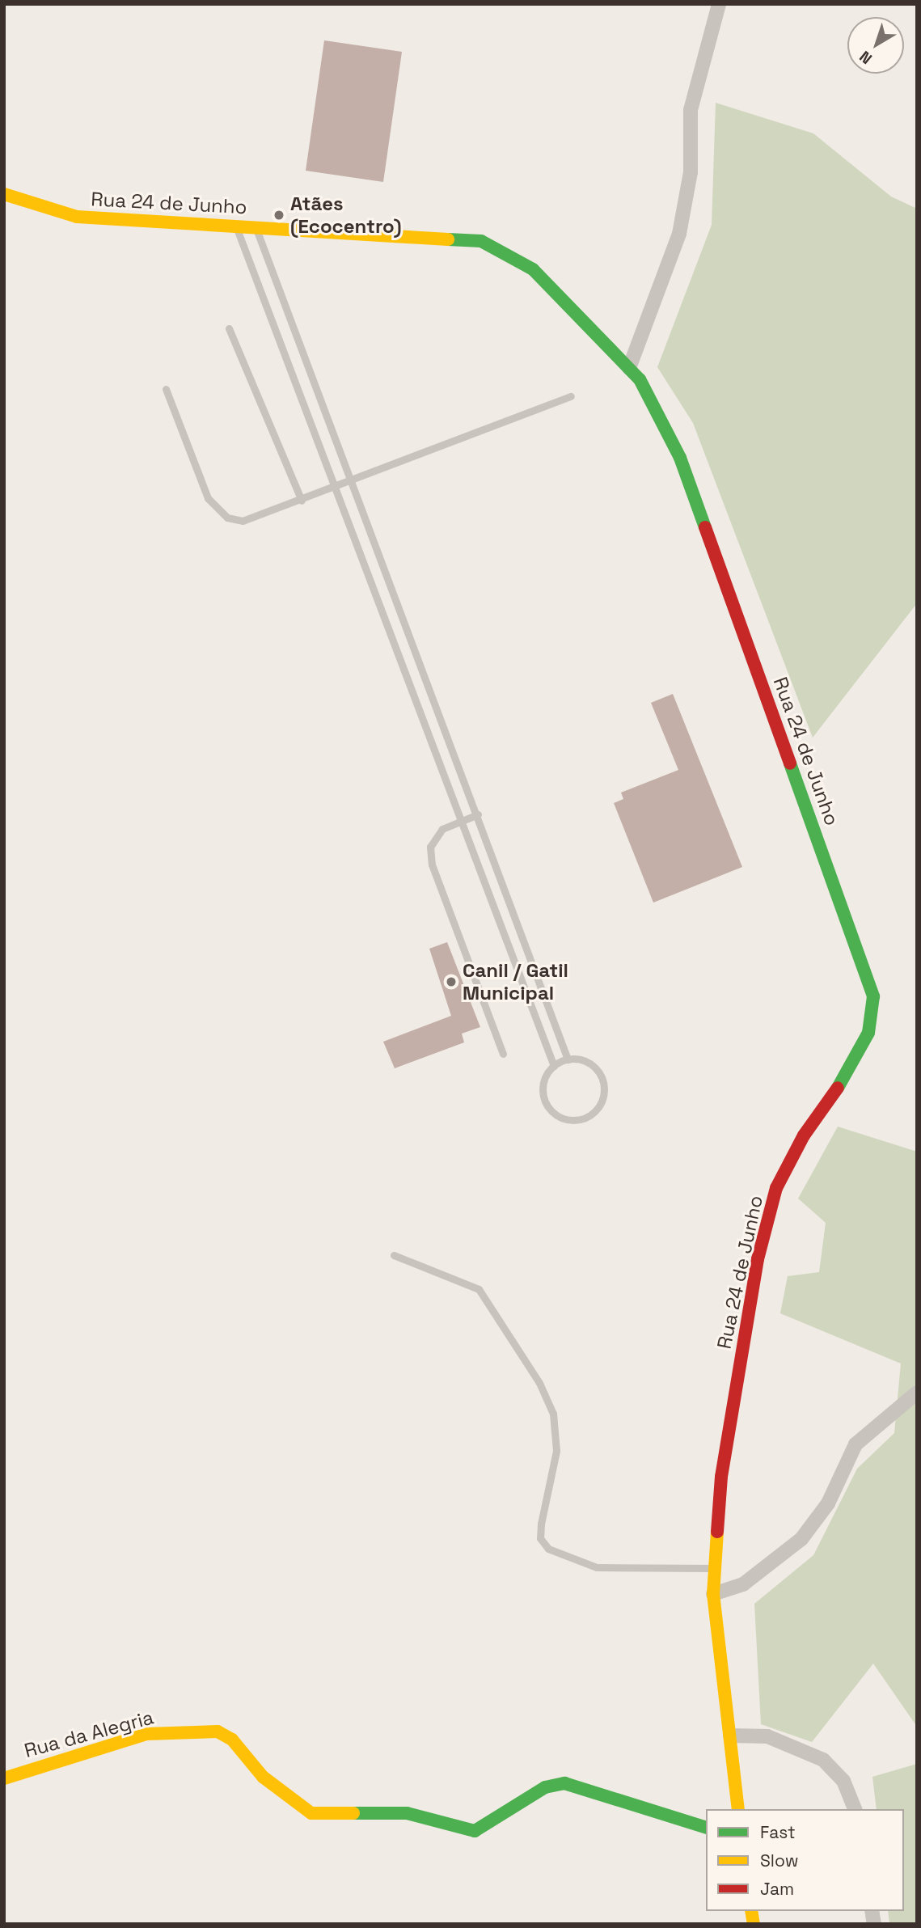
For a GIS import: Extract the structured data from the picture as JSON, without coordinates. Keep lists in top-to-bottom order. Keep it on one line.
{"streets":{"main road":["Rua 24 de Junho","Rua da Alegria"]},"places":["Atães (Ecocentro)","Canil / Gatil Municipal"],"legend":["Fast","Slow","Jam"],"north":"bottom left"}
